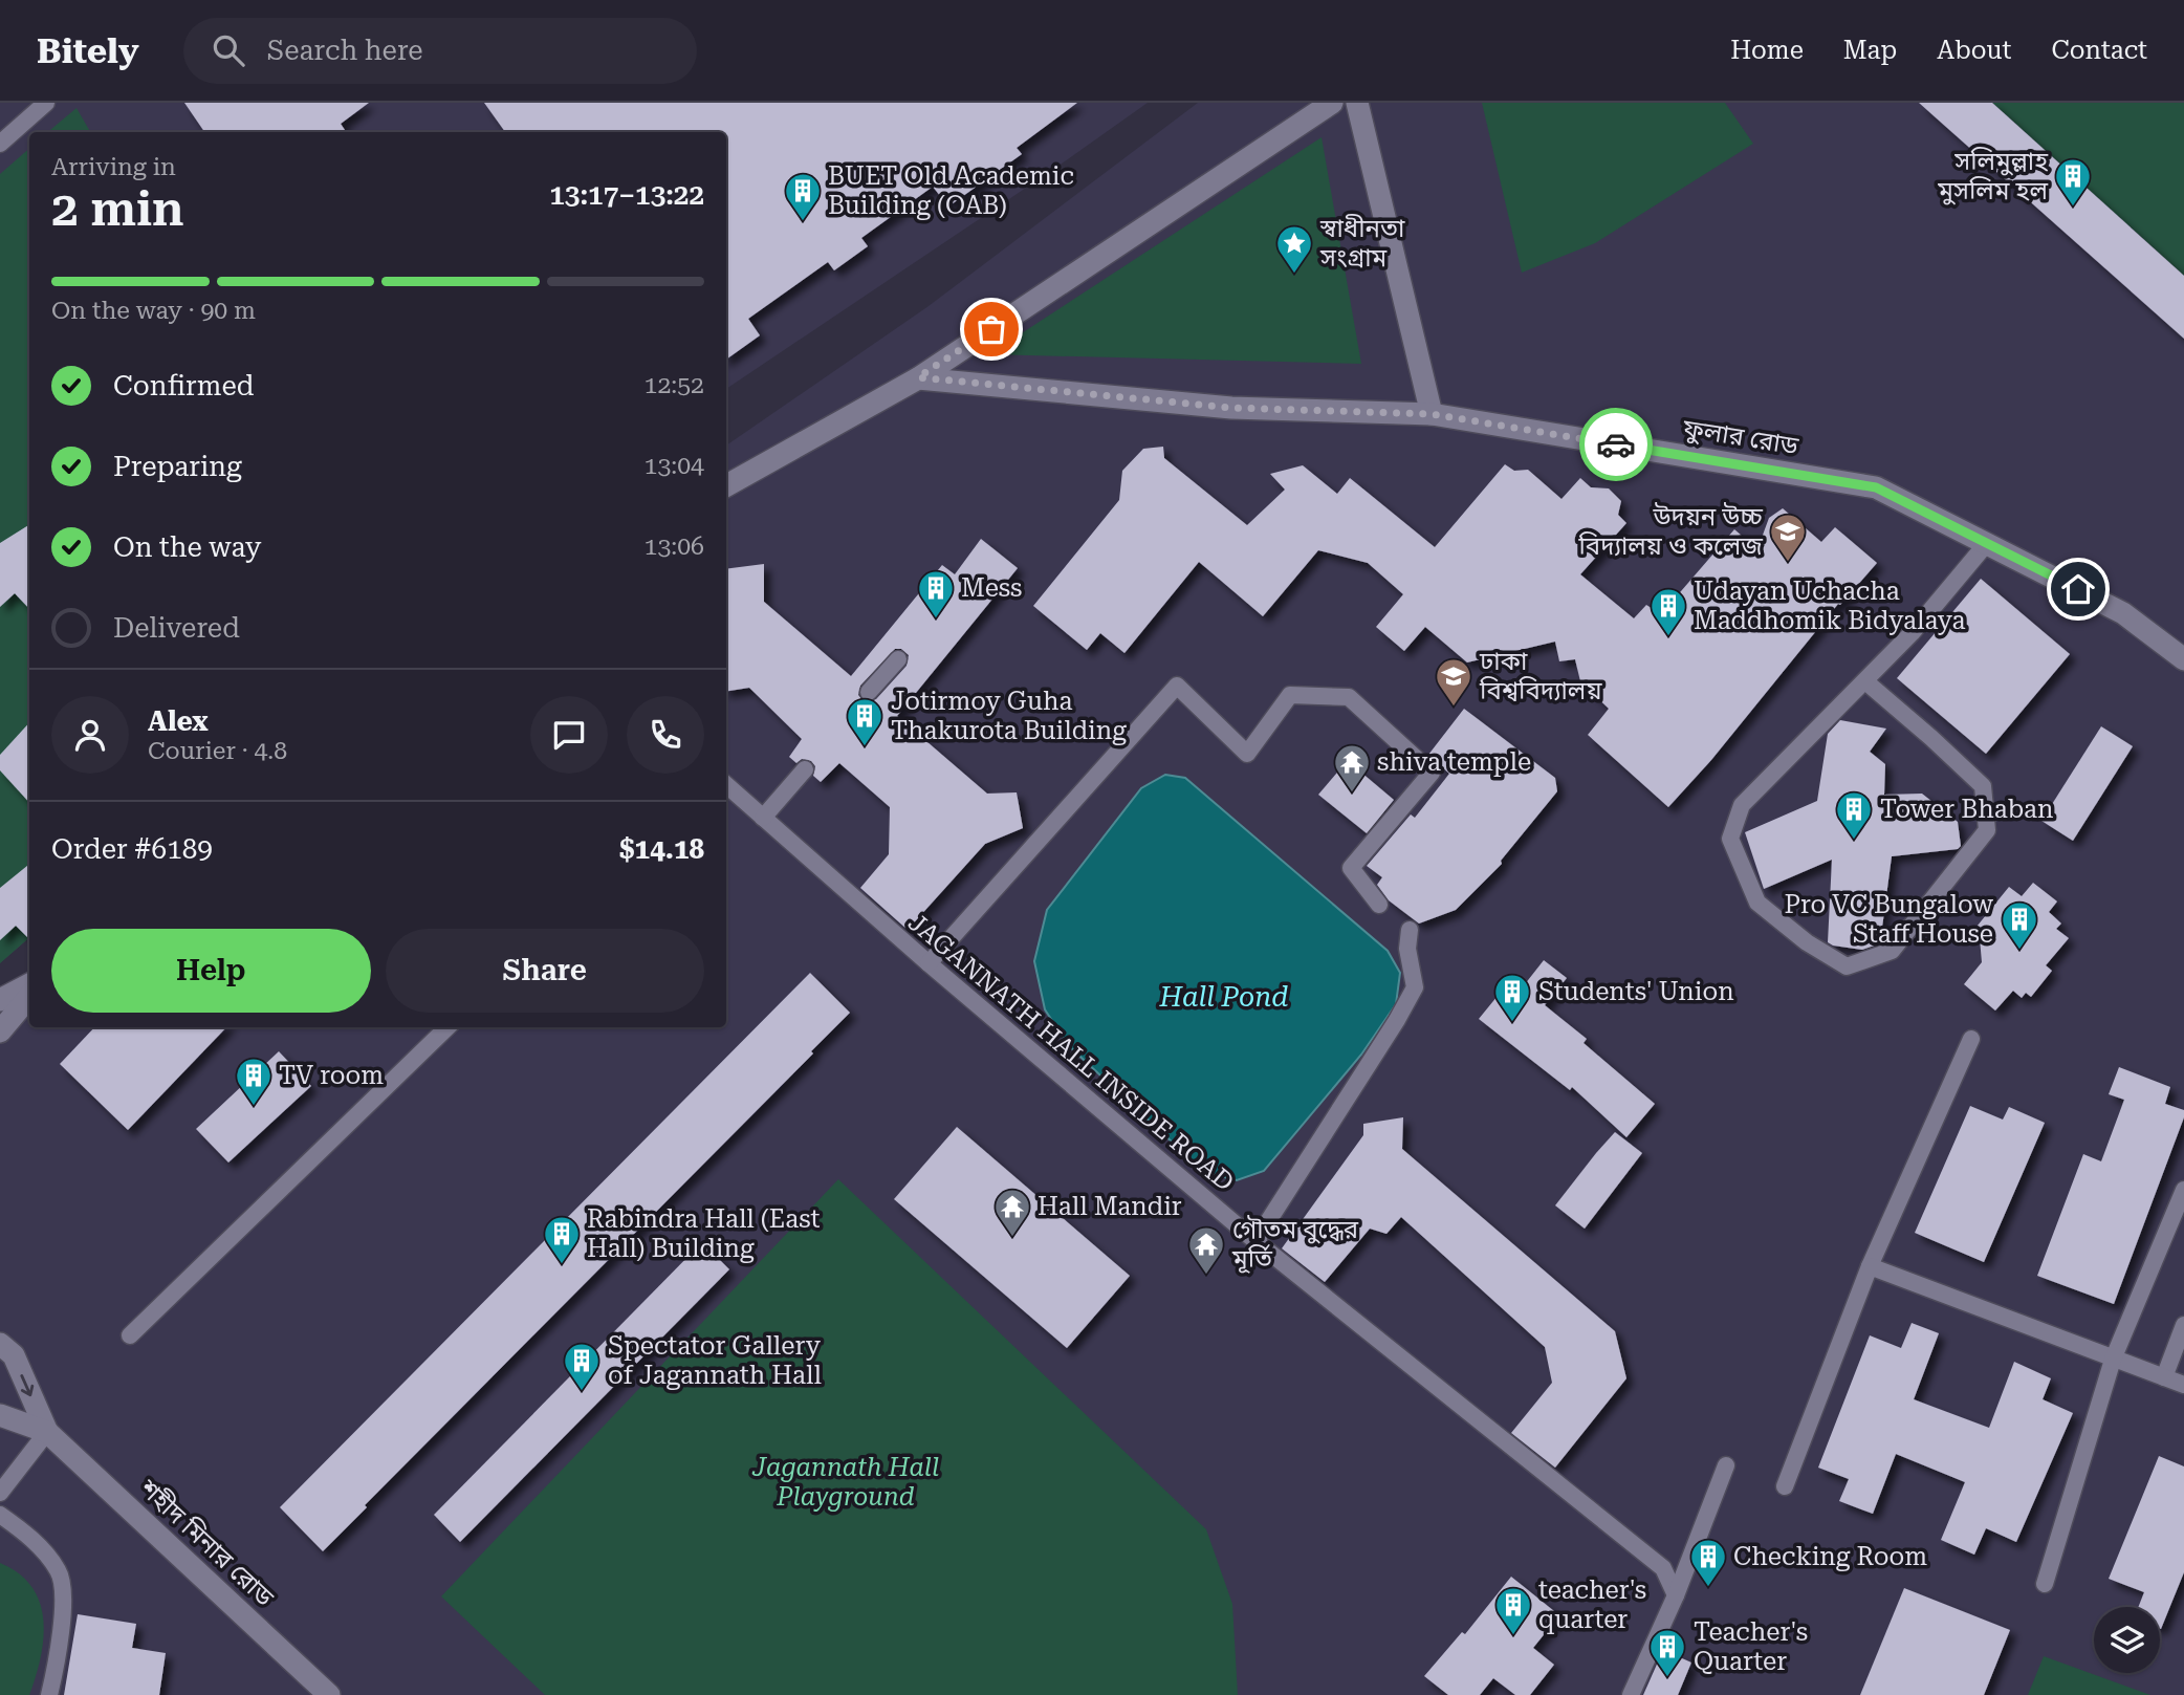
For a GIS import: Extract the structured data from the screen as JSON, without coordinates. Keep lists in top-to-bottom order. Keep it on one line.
{"streets":{"main road":["ফুলার রোড","শহীদ মিনার রোড"],"lane":["JAGANNATH HALL INSIDE ROAD"]},"water":["Hall Pond"],"parks":["Jagannath Hall Playground"],"places":{"building":["সলিমুল্লাহ মুসলিম হল","BUET Old Academic Building (OAB)","Mess","Udayan Uchacha Maddhomik Bidyalaya","Jotirmoy Guha Thakurota Building","Tower Bhaban","Pro VC Bungalow Staff House","Students' Union","TV room","Rabindra Hall (East Hall) Building","Spectator Gallery of Jagannath Hall","Checking Room","teacher's quarter","Teacher's Quarter"],"place":["স্বাধীনতা সংগ্রাম"],"school or university":["উদয়ন উচ্চ বিদ্যালয় ও কলেজ","ঢাকা বিশ্ববিদ্যালয়"],"temple":["shiva temple","Hall Mandir","গৌতম বুদ্ধের মূর্তি"]},"page":{"header":"Bitely","search":"Search here","nav":["Home","Map","About","Contact"],"heading":["2 min","Arriving in","13:17–13:22"],"panel":["Alex","Courier · 4.8","Order #6189","$14.18"],"bar":"On the way · 90 m","list":[["Confirmed","12:52"],["Preparing","13:04"],["On the way","13:06"],"Delivered"],"buttons":["Help","Share"]}}
